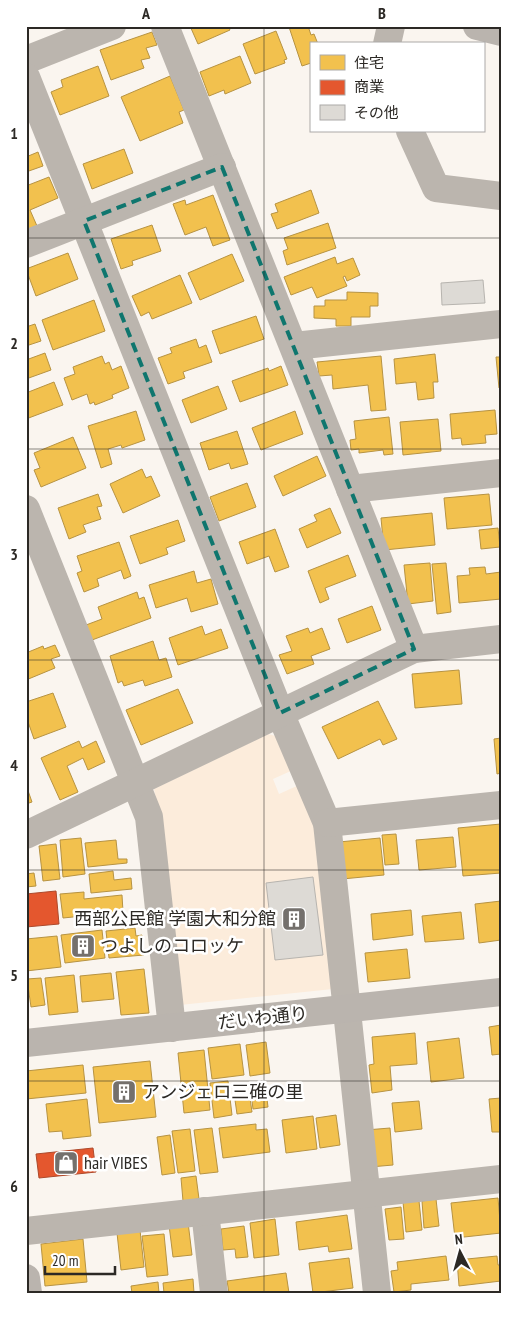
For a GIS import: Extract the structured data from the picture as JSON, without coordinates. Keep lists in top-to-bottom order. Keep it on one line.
{"streets":{"street":["だいわ通り"]},"places":{"building":["西部公民館 学園大和分館","つよしのコロッケ","アンジェロ三碓の里"],"shop":["hair VIBES"]},"legend":["住宅","商業","その他"],"scale_bar":"20 m","north":"top","grid":{"columns":["A","B"],"rows":["1","2","3","4","5","6"]}}
